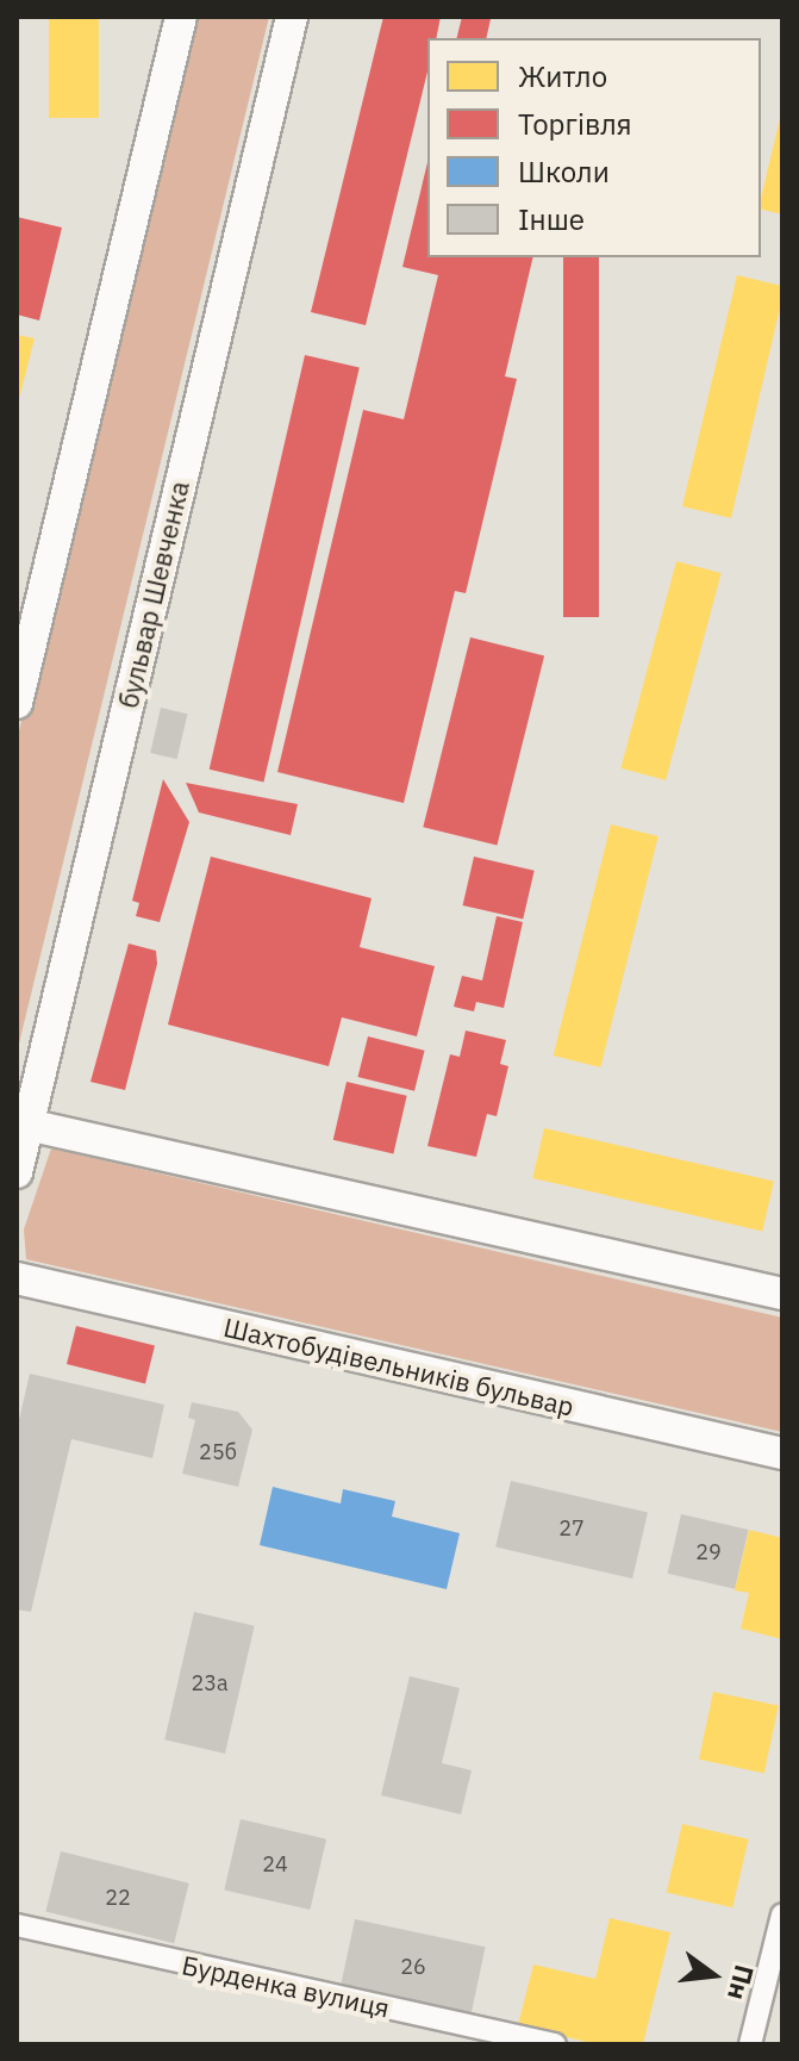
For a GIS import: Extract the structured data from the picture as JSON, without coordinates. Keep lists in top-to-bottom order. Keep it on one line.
{"streets":{"main road":["бульвар Шевченка","Шахтобудівельників бульвар"],"street":["Бурденка вулиця"]},"house_numbers":["25б","27","29","23а","24","22","26"],"legend":["Житло","Торгівля","Школи","Інше"],"north":"right"}
